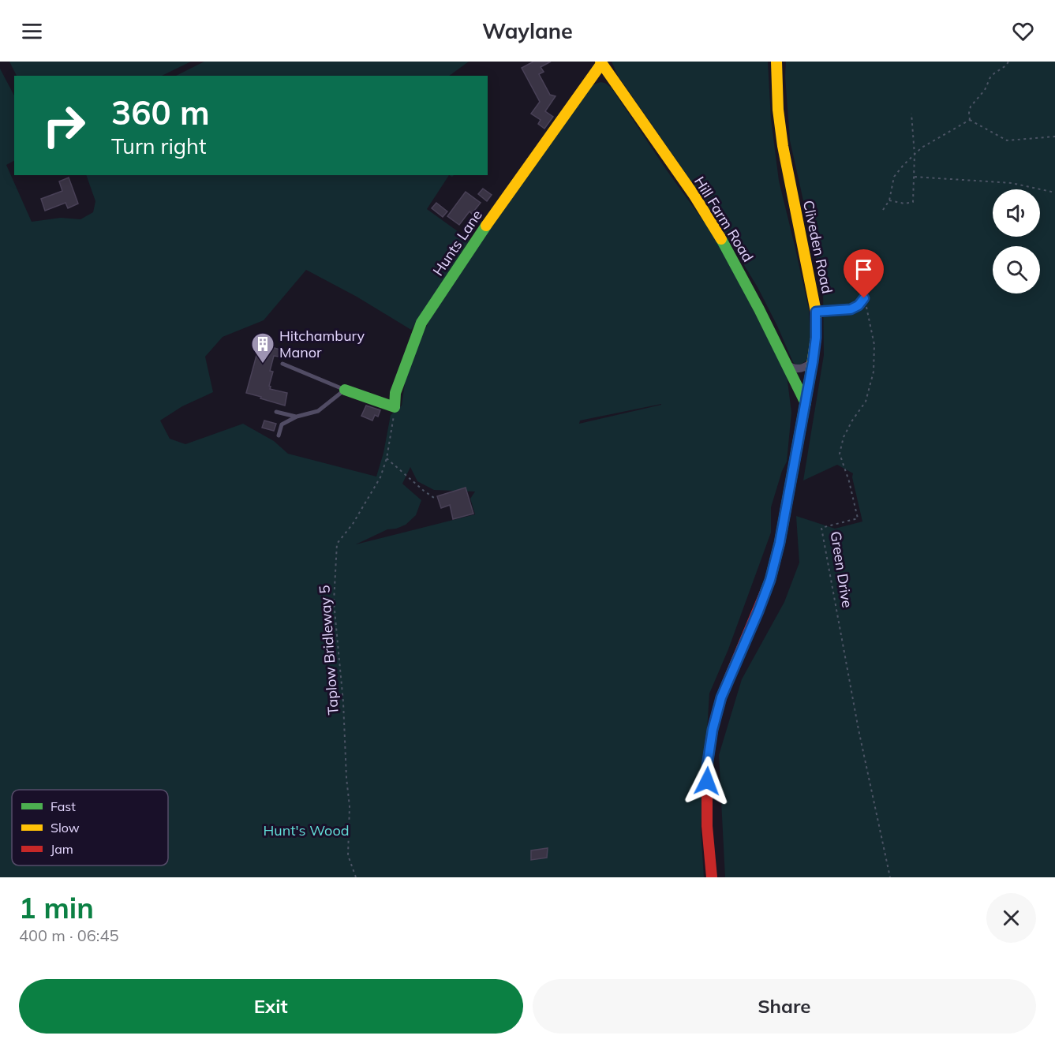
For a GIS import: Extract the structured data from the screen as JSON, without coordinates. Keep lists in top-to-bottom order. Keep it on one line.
{"streets":{"street":["Hill Farm Road","Hunts Lane","Cliveden Road"],"path":["Green Drive","Taplow Bridleway 5"]},"crossings":[["Hill Farm Road","Hunts Lane"],["Hill Farm Road","Cliveden Road"],["Hunts Lane","Taplow Bridleway 5"]],"parks":["Hunt's Wood"],"places":{"building":["Hitchambury Manor"]},"legend":["Fast","Slow","Jam"],"page":{"header":"Waylane","turn":["360 m","Turn right"],"heading":["1 min","400 m · 06:45"],"buttons":["Exit","Share"]}}
